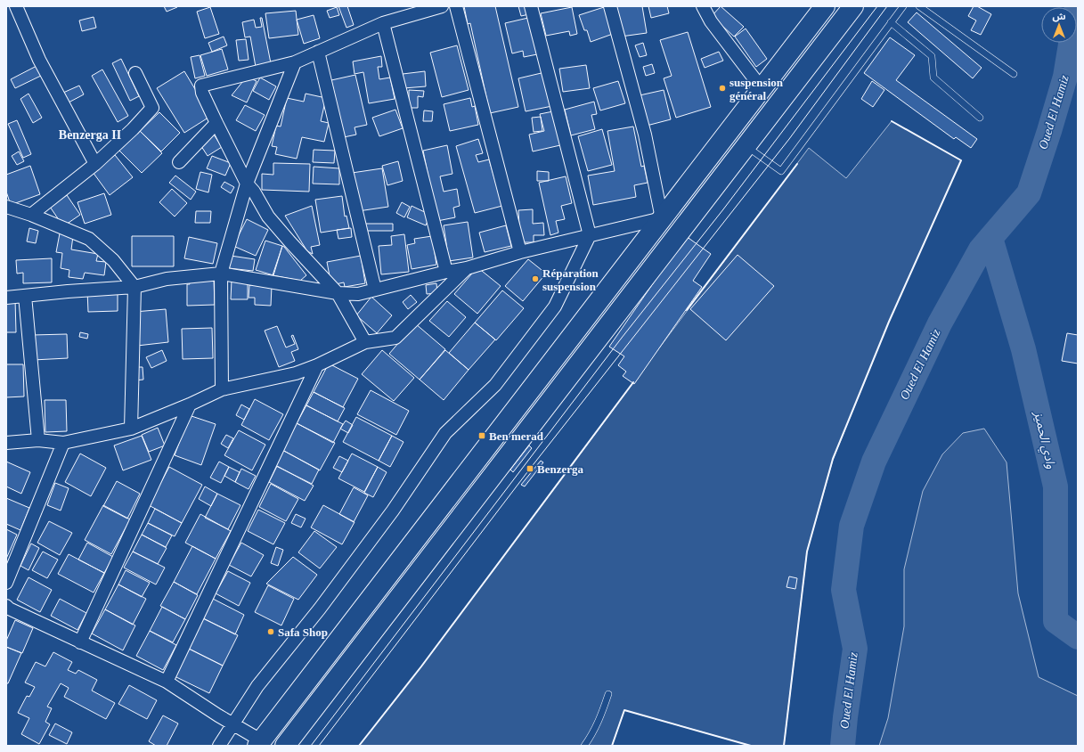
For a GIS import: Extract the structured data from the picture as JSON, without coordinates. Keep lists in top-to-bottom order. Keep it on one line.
{"districts":["Benzerga II"],"water":["Oued El Hamiz","وادي الحميز"],"places":{"other":["suspension général","Réparation suspension","Safa Shop"],"transit":["Ben merad","Benzerga"]},"north":"top"}
